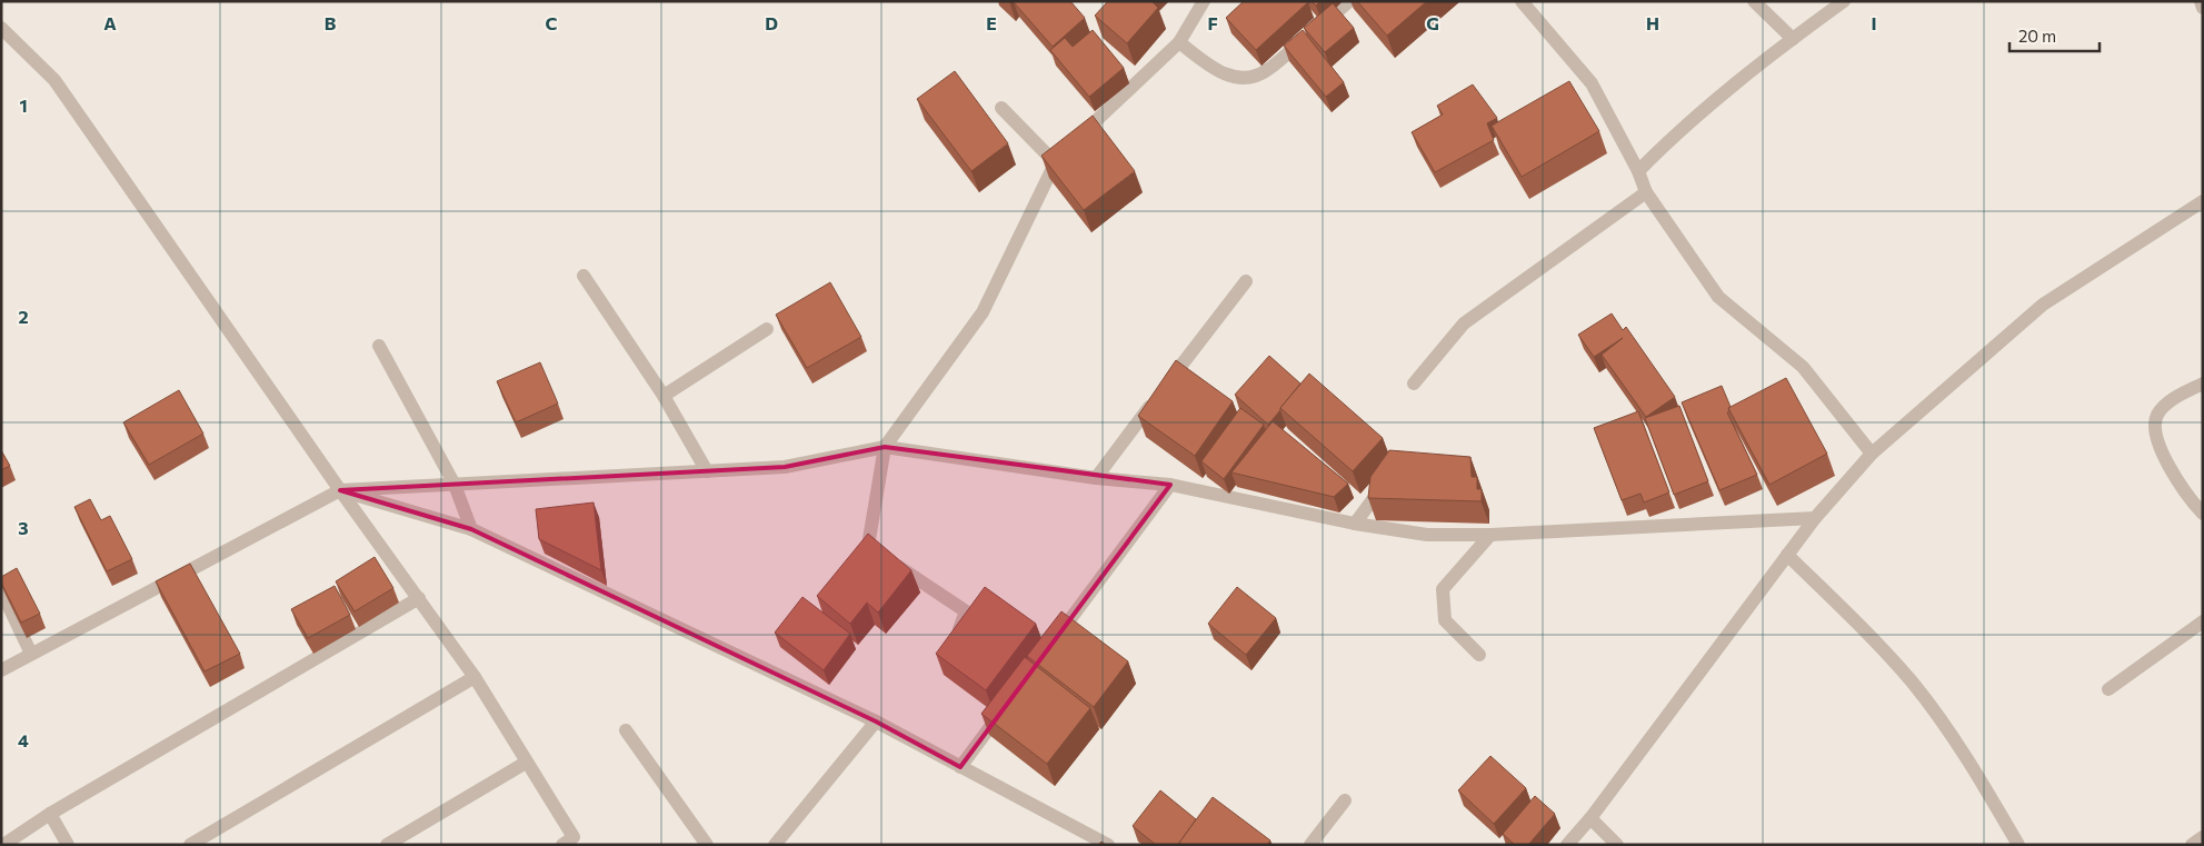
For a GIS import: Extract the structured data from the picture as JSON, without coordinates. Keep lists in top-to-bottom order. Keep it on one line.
{"scale_bar":"20 m","grid":{"columns":["A","B","C","D","E","F","G","H","I"],"rows":["1","2","3","4"]}}
